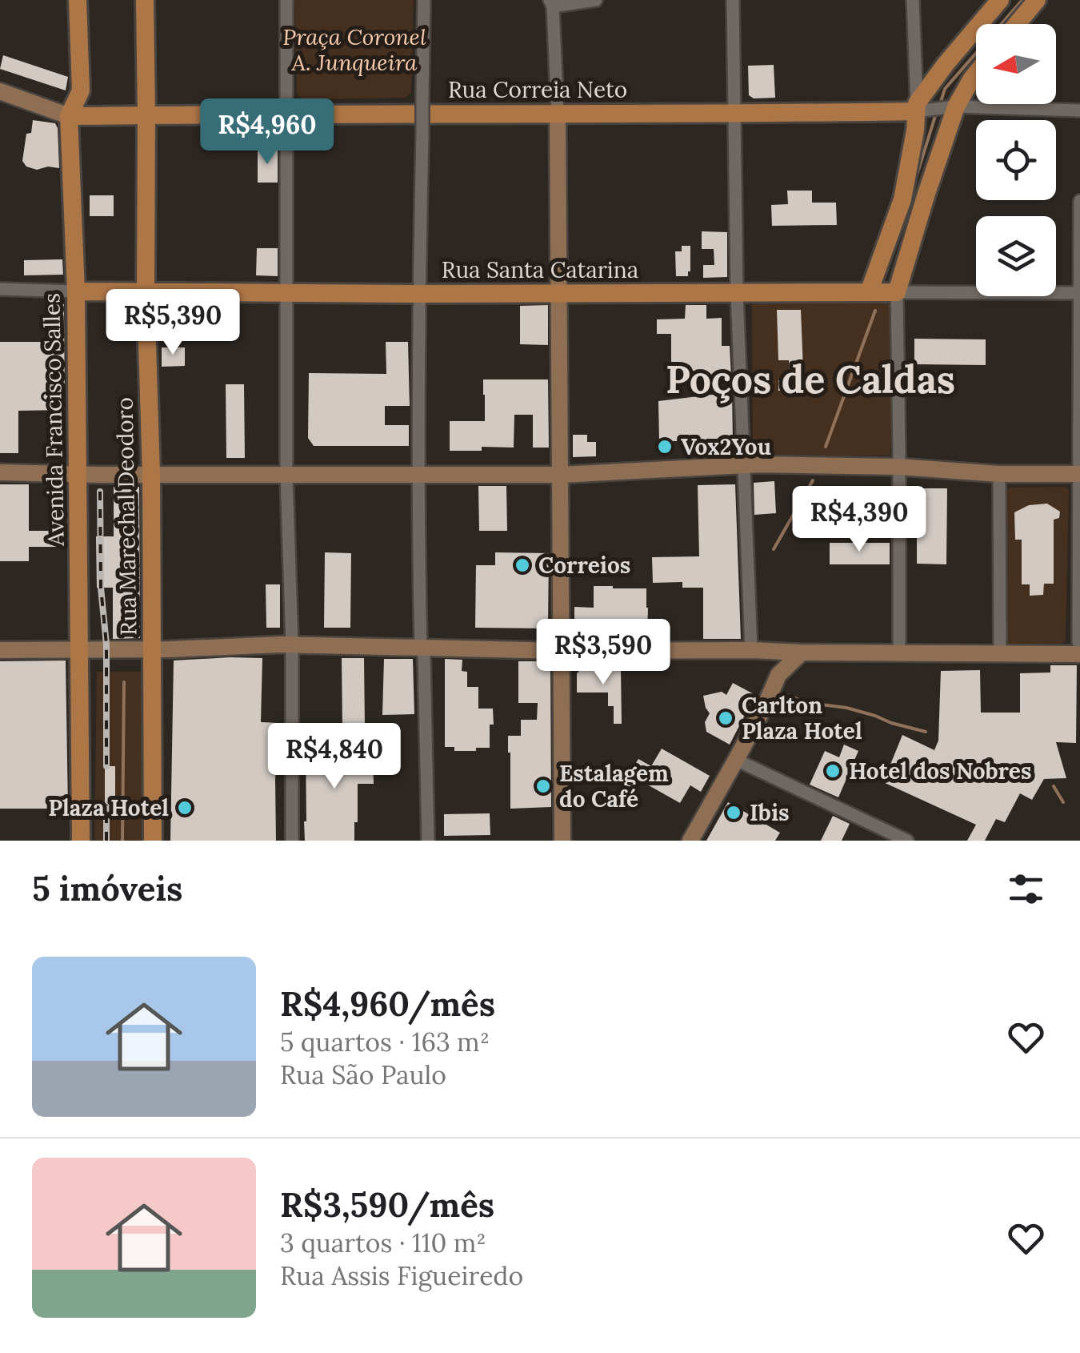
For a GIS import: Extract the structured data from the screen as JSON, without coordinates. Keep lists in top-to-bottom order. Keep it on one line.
{"streets":{"main road":["Rua Correia Neto","Rua Santa Catarina","Avenida Francisco Salles","Rua Marechal Deodoro"]},"crossings":[["Rua Correia Neto","Avenida Francisco Salles"],["Rua Correia Neto","Rua Marechal Deodoro"],["Rua Santa Catarina","Avenida Francisco Salles"],["Rua Santa Catarina","Rua Marechal Deodoro"]],"districts":["Poços de Caldas"],"parks":["Praça Coronel A. Junqueira"],"places":["Vox2You","Correios","Carlton Plaza Hotel","Hotel dos Nobres","Estalagem do Café","Plaza Hotel","Ibis"],"north":"left","page":{"price":["R$4,960","R$5,390","R$4,390","R$3,590","R$4,840"],"heading":"5 imóveis","list":[{"name":"R$4,960/mês","note":"5 quartos · 163 m² · Rua São Paulo"},{"name":"R$3,590/mês","note":"3 quartos · 110 m² · Rua Assis Figueiredo"}]}}
